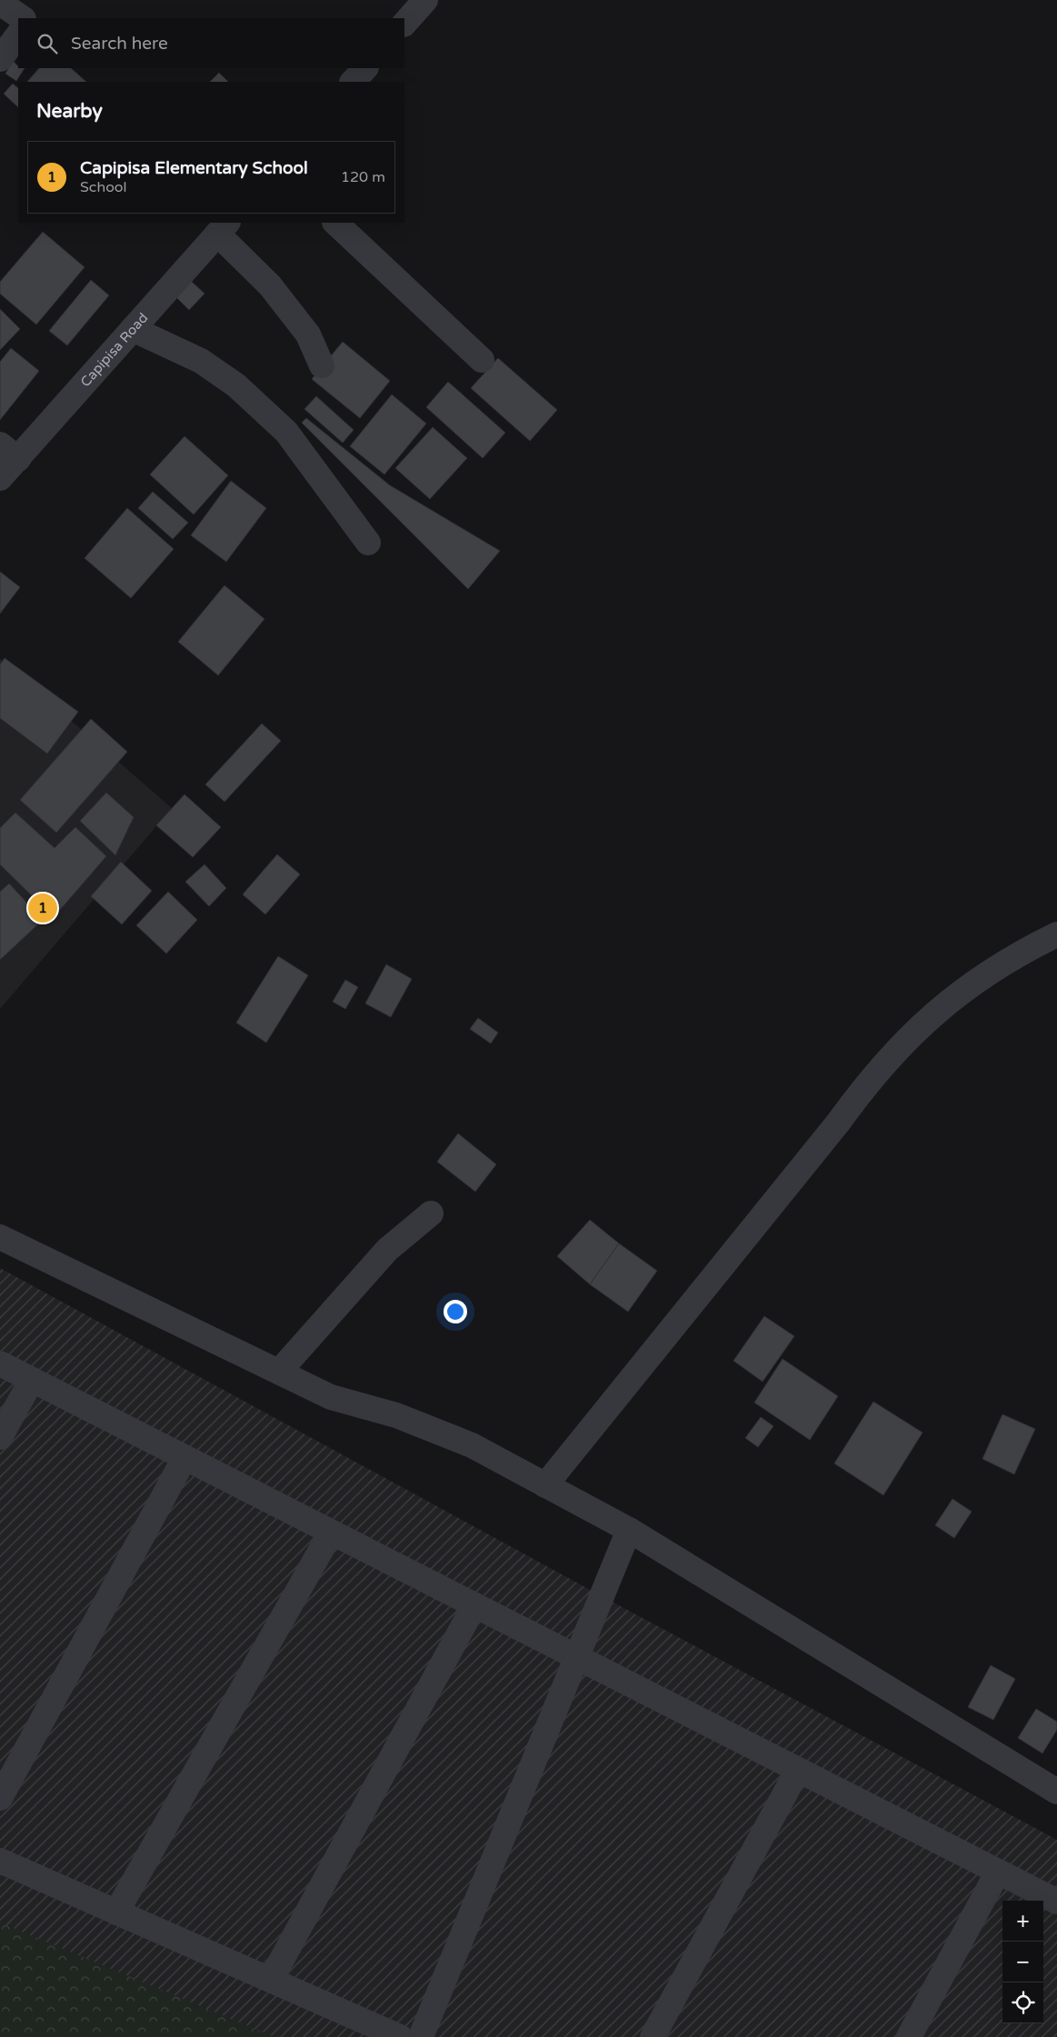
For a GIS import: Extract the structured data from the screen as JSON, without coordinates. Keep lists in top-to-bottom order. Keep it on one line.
{"streets":{"street":["Capipisa Road"]},"page":{"search":"Search here","heading":"Nearby","list":[{"mark":"1","name":"Capipisa Elementary School","note":"School","value":"120 m"}],"pins":"1","map_buttons":["+","−"]}}
